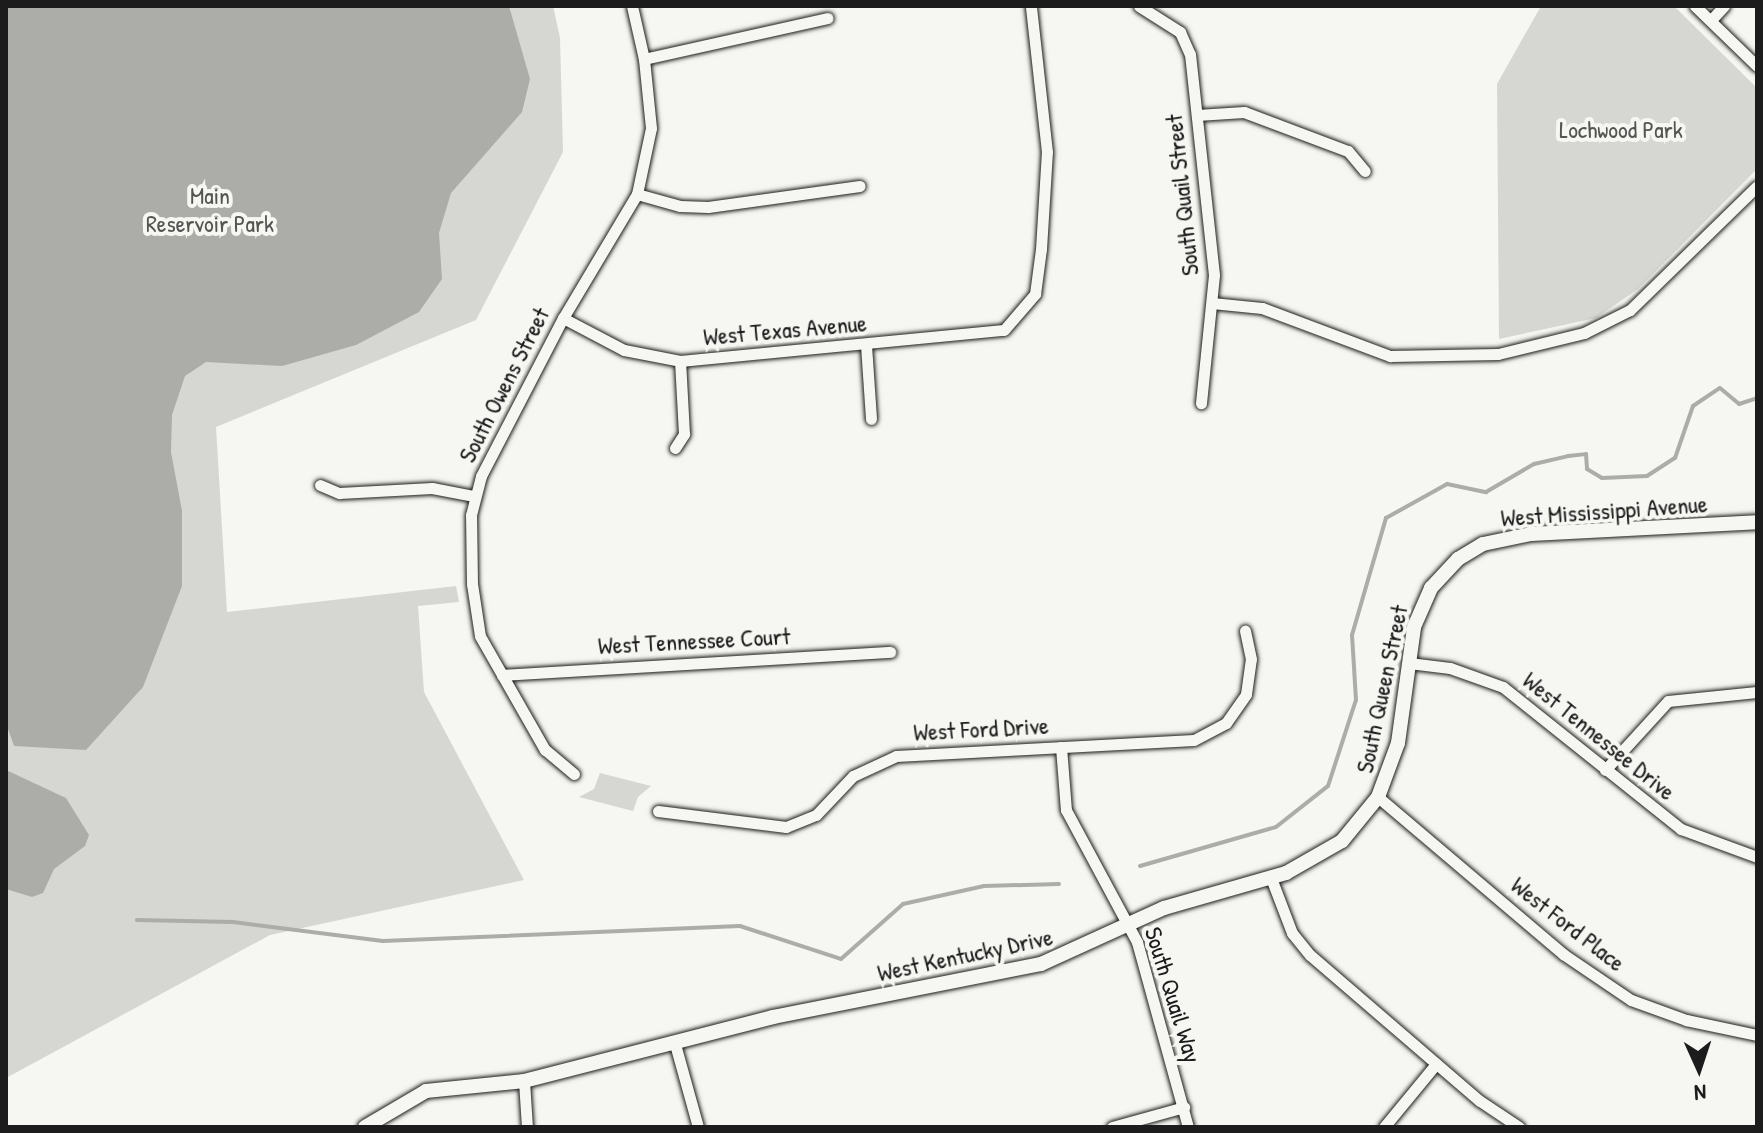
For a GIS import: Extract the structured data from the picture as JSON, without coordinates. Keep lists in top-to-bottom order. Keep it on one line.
{"streets":{"street":["South Quail Street","West Texas Avenue","South Owens Street","West Mississippi Avenue","West Tennessee Court","South Queen Street","West Ford Drive","West Tennessee Drive","West Ford Place","West Kentucky Drive","South Quail Way"]},"crossings":[["West Texas Avenue","South Owens Street"],["South Owens Street","West Tennessee Court"],["West Mississippi Avenue","South Queen Street"],["South Queen Street","West Tennessee Drive"],["South Queen Street","West Ford Place"],["South Queen Street","West Kentucky Drive"],["West Ford Drive","South Quail Way"],["West Kentucky Drive","South Quail Way"]],"parks":["Lochwood Park","Main Reservoir Park"],"north":"bottom"}
